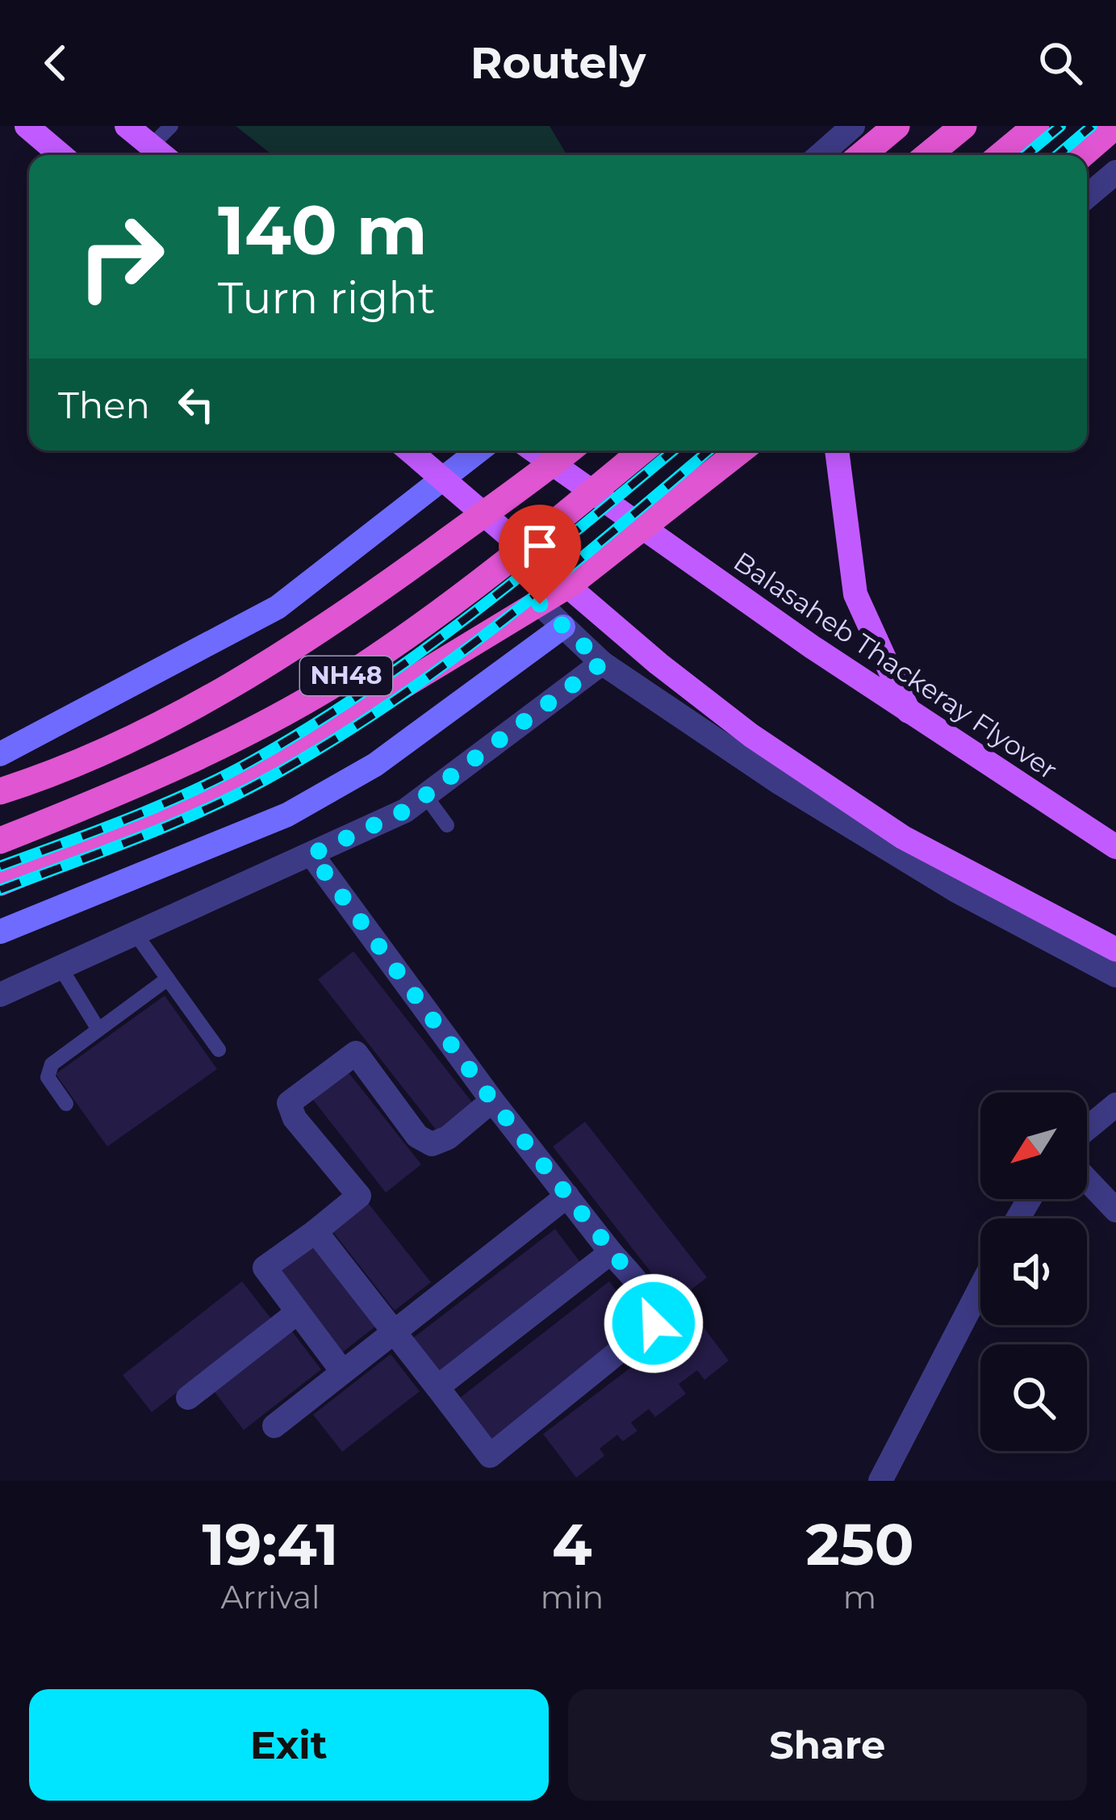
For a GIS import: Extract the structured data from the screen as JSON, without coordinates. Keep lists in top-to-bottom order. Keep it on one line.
{"streets":{"highway":["NH48"],"main road":["Balasaheb Thackeray Flyover"]},"north":"bottom left","page":{"header":"Routely","turn":["140 m","Turn right"],"then":"Then","eta":["19:41","Arrival","4","min","250","m"],"buttons":["Exit","Share"]}}
